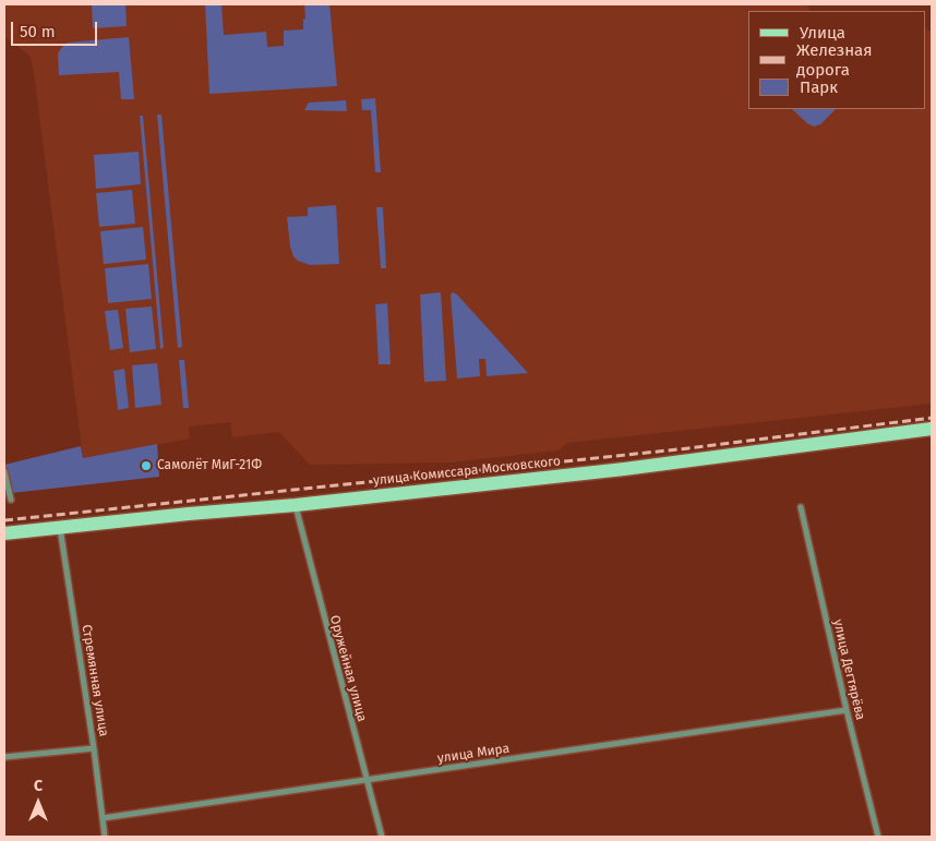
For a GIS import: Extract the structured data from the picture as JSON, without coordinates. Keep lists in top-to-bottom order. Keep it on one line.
{"streets":{"main road":["улица Комиссара Московского"],"street":["Оружейная улица","улица Дегтярёва","Стремянная улица","улица Мира"]},"crossings":[["улица Комиссара Московского","Оружейная улица"],["улица Комиссара Московского","Стремянная улица"],["Оружейная улица","улица Мира"],["улица Дегтярёва","улица Мира"],["Стремянная улица","улица Мира"]],"places":["Самолёт МиГ-21Ф"],"legend":["Улица","Железная дорога","Парк"],"scale_bar":"50 m","north":"top"}
